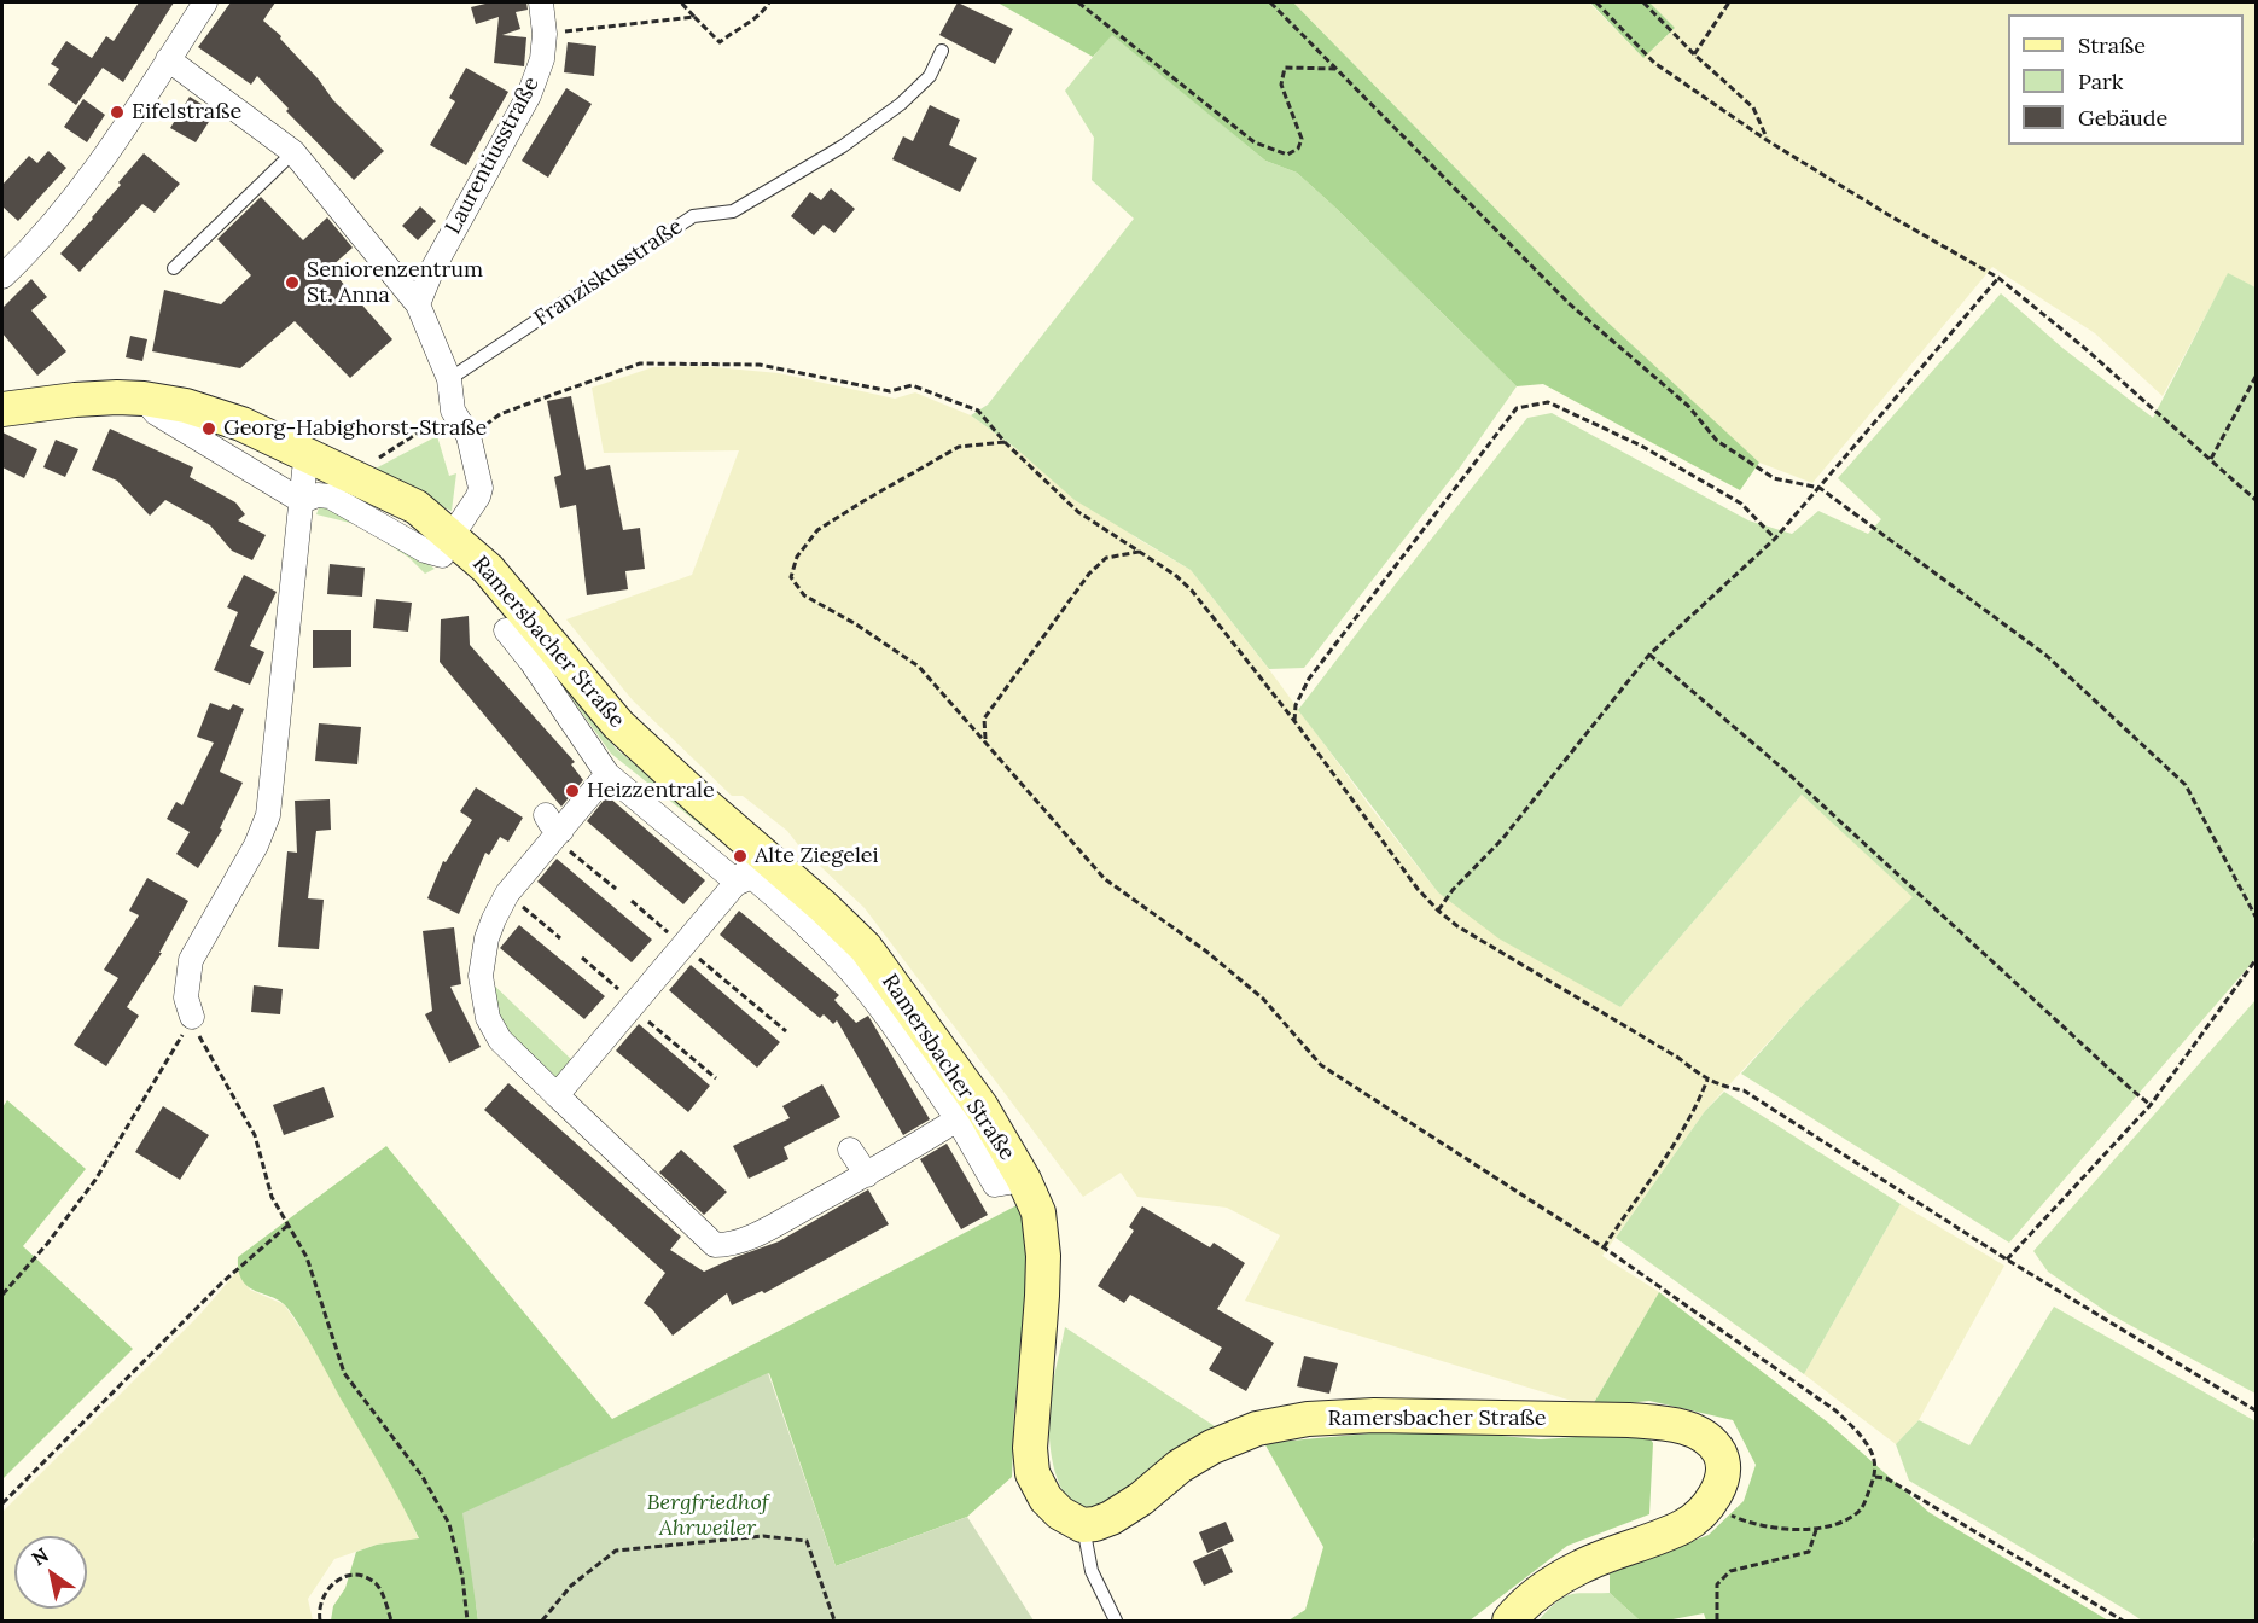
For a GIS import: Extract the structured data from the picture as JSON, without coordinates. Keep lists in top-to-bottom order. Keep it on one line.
{"streets":{"main road":["Ramersbacher Straße"],"street":["Laurentiusstraße"],"lane":["Franziskusstraße"]},"parks":["Bergfriedhof Ahrweiler"],"places":["Eifelstraße","Seniorenzentrum St. Anna","Georg-Habighorst-Straße","Heizzentrale","Alte Ziegelei"],"legend":["Straße","Park","Gebäude"],"north":"top left"}
